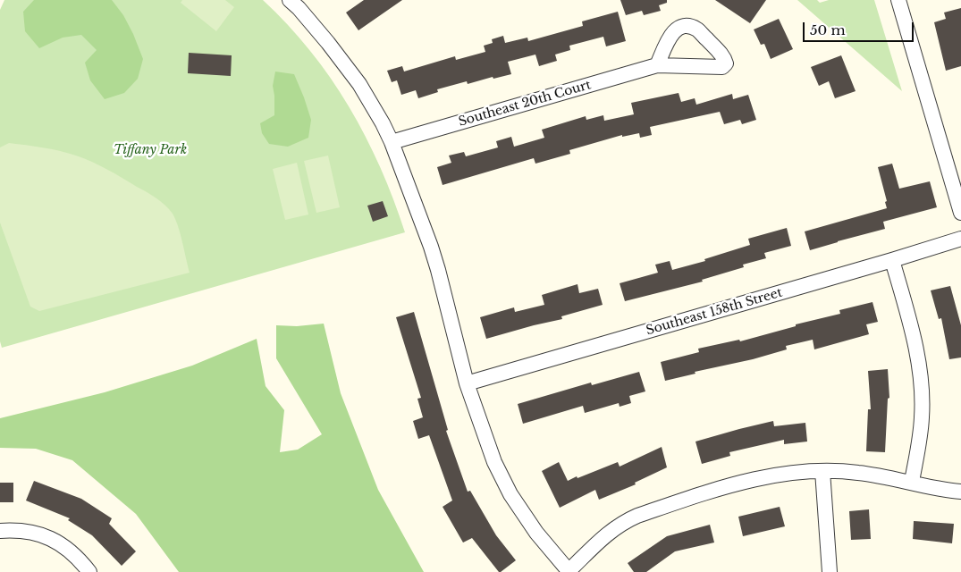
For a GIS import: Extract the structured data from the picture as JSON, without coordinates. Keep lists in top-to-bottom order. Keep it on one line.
{"streets":{"street":["Southeast 20th Court","Southeast 158th Street"]},"parks":["Tiffany Park"],"scale_bar":"50 m"}
